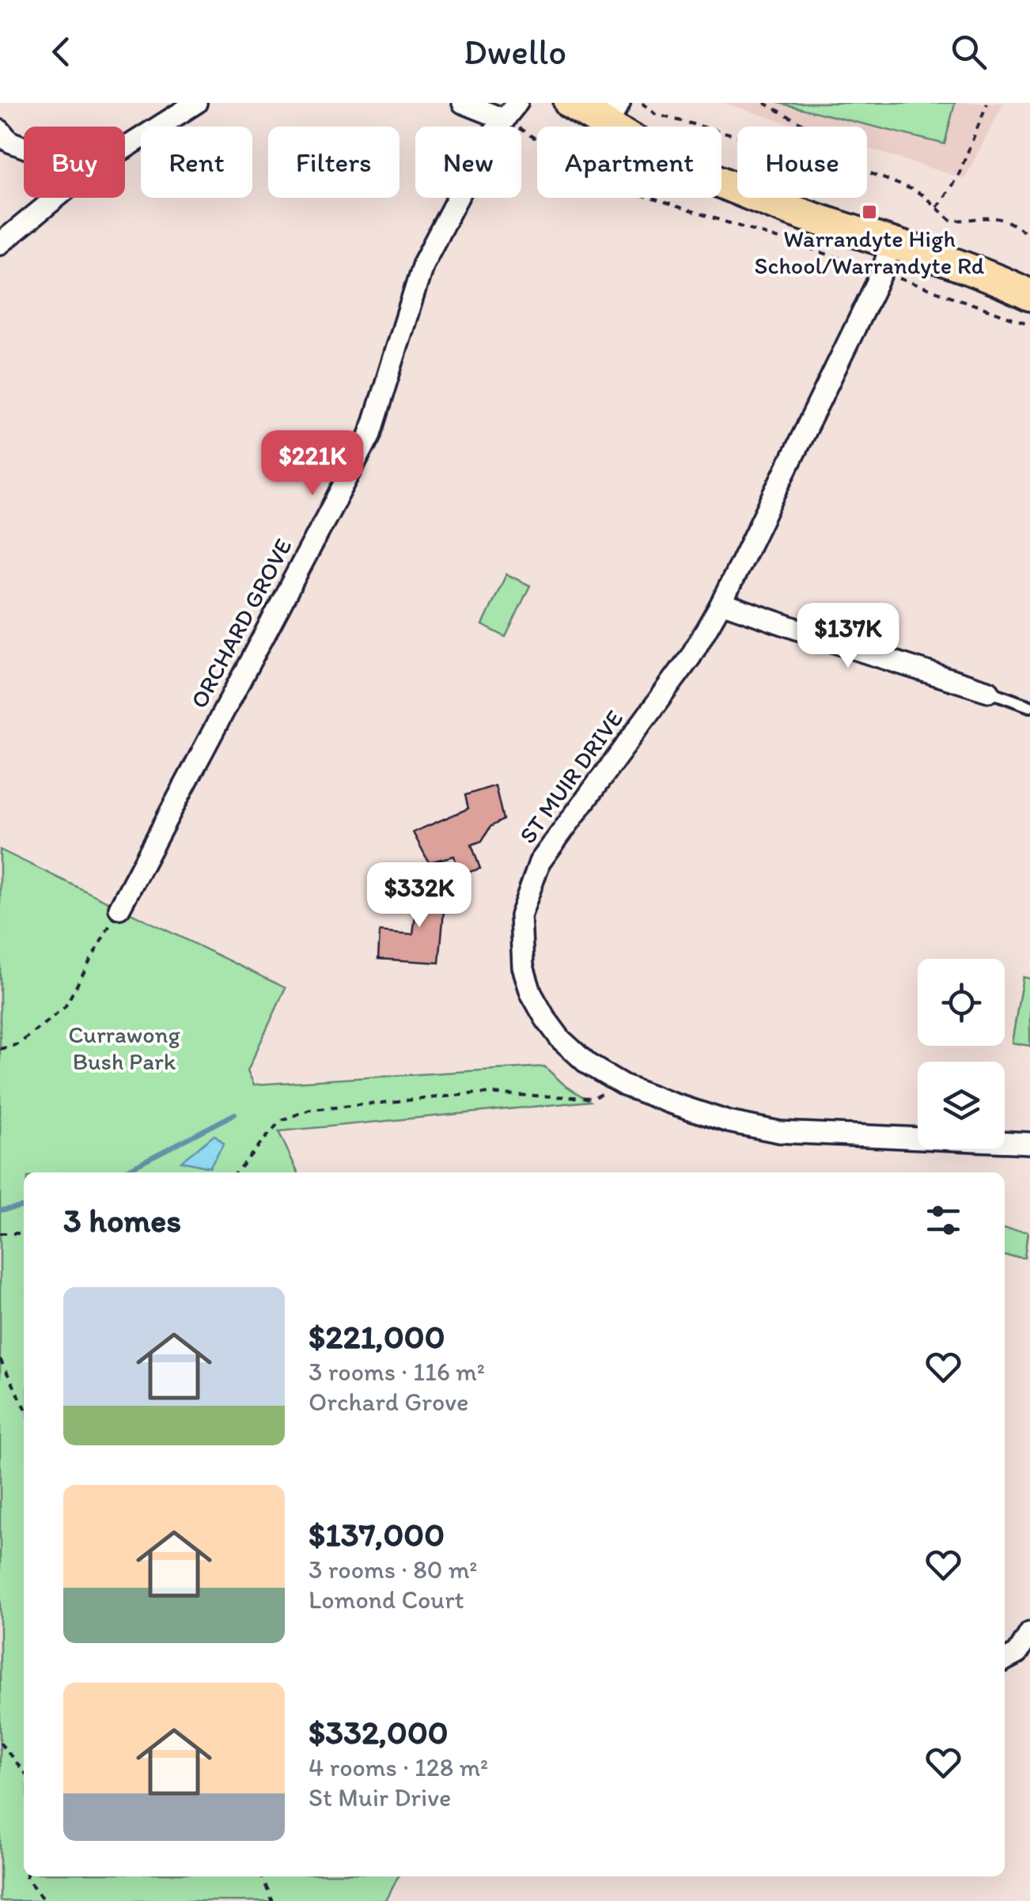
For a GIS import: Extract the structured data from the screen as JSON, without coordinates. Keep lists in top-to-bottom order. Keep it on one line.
{"streets":{"street":["ORCHARD GROVE","ST MUIR DRIVE"]},"parks":["Currawong Bush Park"],"places":{"transit":["Warrandyte High School/Warrandyte Rd"]},"page":{"header":"Dwello","chip":["Buy","Rent","Filters","New","Apartment","House"],"price":["$221K","$137K","$332K"],"heading":"3 homes","list":[{"name":"$221,000","note":"3 rooms · 116 m² · Orchard Grove"},{"name":"$137,000","note":"3 rooms · 80 m² · Lomond Court"},{"name":"$332,000","note":"4 rooms · 128 m² · St Muir Drive"}]}}
